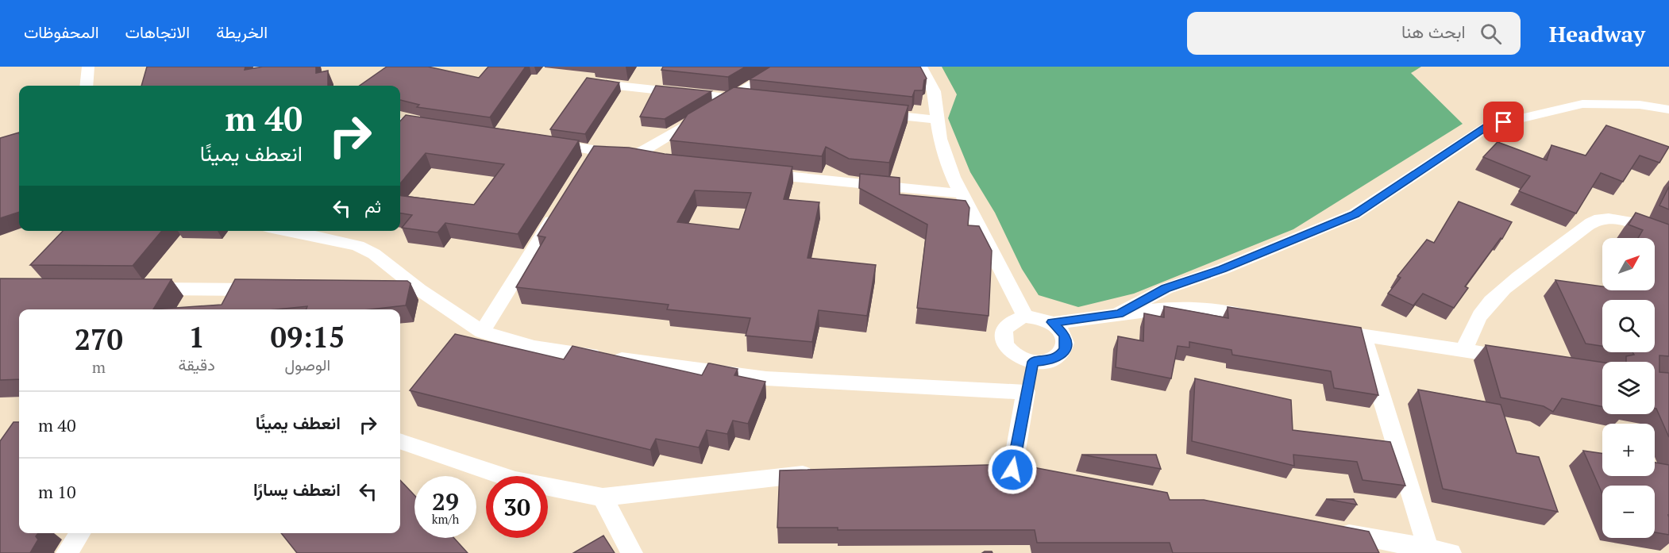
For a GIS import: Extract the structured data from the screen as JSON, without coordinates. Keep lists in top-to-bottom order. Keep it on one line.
{"north":"top right","page":{"header":"Headway","search":"ابحث هنا","nav":["الخريطة","الاتجاهات","المحفوظات"],"turn":["40 m","انعطف يمينًا"],"then":"ثم","map_buttons":["+","−"],"eta":["09:15","الوصول","1","دقيقة","270","m"],"list":[{"name":"انعطف يمينًا","value":"40 m"},{"name":"انعطف يسارًا","value":"10 m"}],"speed":"29 km/h","limit":"30"}}
